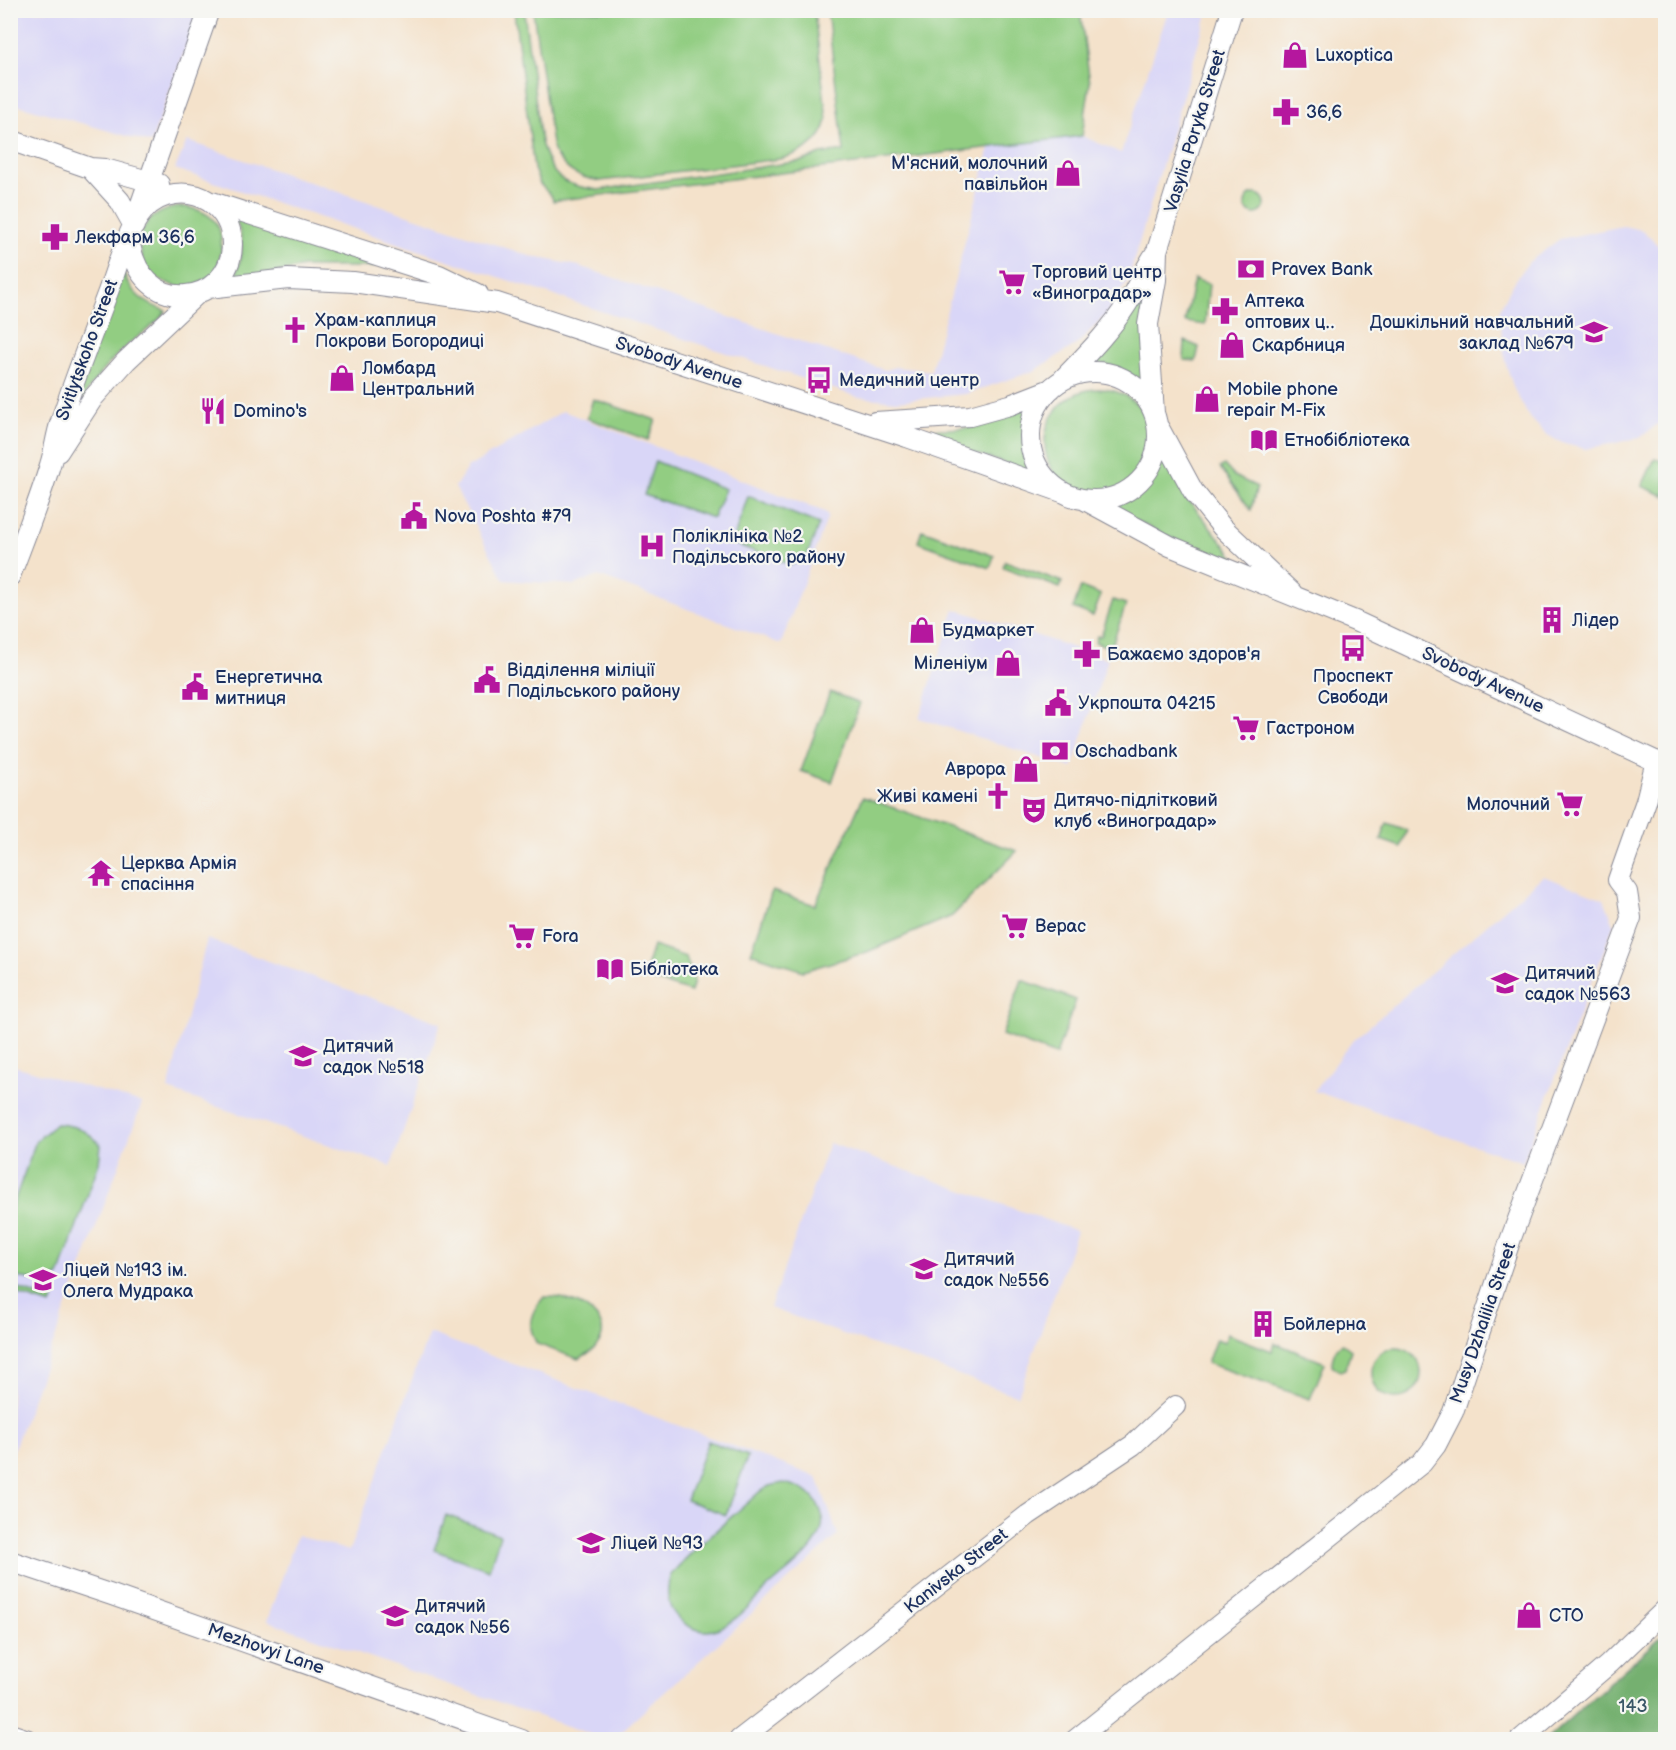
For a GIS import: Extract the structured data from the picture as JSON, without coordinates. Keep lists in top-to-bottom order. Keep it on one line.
{"streets":{"street":["Vasylia Poryka Street","Svitlytskoho Street","Svobody Avenue","Musy Dzhalilia Street","Kanivska Street","Mezhovyi Lane"]},"crossings":[["Vasylia Poryka Street","Svobody Avenue"],["Svitlytskoho Street","Svobody Avenue"],["Svobody Avenue","Musy Dzhalilia Street"]],"parks":["143"],"places":{"shop":["Luxoptica","М'ясний, молочний павільйон","Скарбниця","Ломбард Центральний","Mobile phone repair M-Fix","Будмаркет","Міленіум","Аврора","СТО"],"pharmacy":["36,6","Лекфарм 36,6","Аптека оптових ц‥","Бажаємо здоров'я"],"bank":["Pravex Bank","Oschadbank"],"supermarket":["Торговий центр «Виноградар»","Гастроном","Молочний","Верас","Fora"],"church":["Храм-каплиця Покрови Богородиці","Живі камені"],"school or university":["Дошкільний навчальний заклад №679","Дитячий садок №563","Дитячий садок №518","Дитячий садок №556","Ліцей №193 ім. Олега Мудрака","Ліцей №93","Дитячий садок №56"],"bus stop":["Медичний центр","Проспект Свободи"],"restaurant":["Domino's"],"library":["Етнобібліотека","Бібліотека"],"public building":["Nova Poshta #79","Відділення міліції Подільського району","Енергетична митниця","Укрпошта 04215"],"hospital":["Поліклініка №2 Подільського району"],"building":["Лідер","Бойлерна"],"theatre":["Дитячо-підлітковий клуб «Виноградар»"],"temple":["Церква Армія спасіння"]}}
